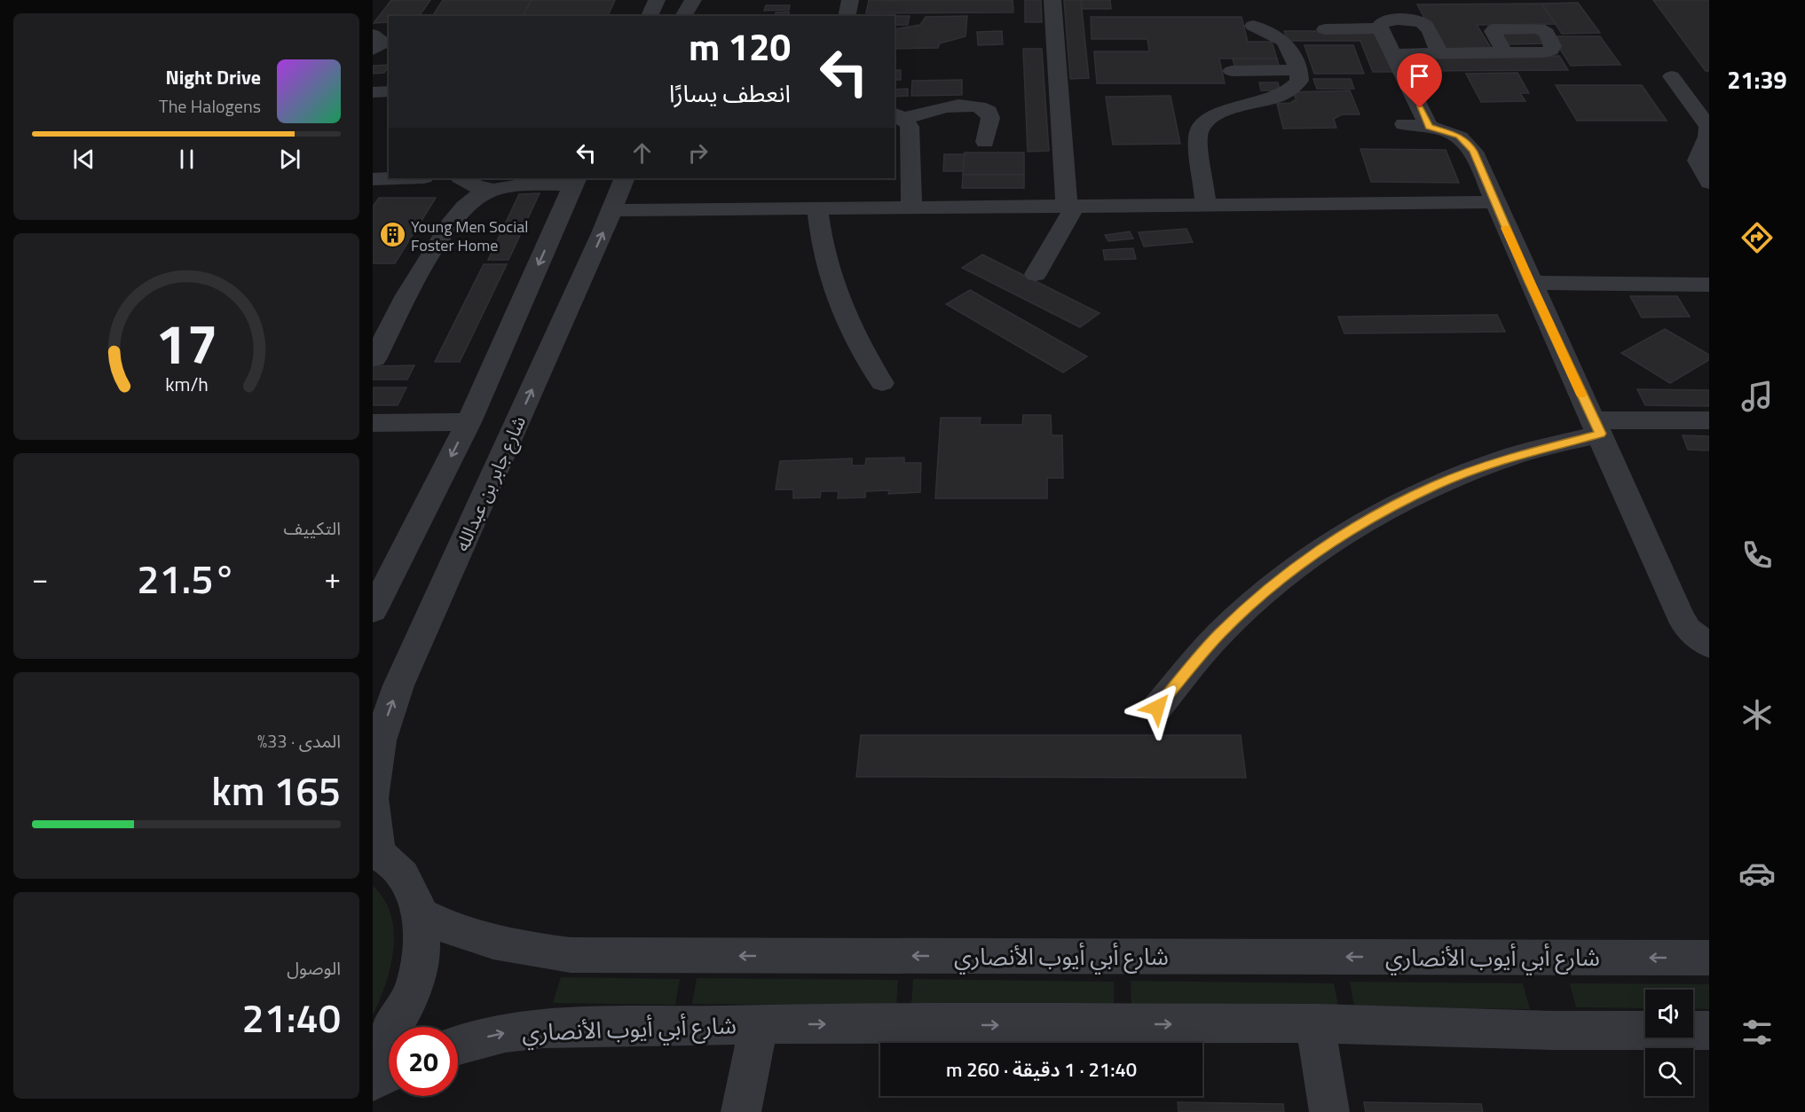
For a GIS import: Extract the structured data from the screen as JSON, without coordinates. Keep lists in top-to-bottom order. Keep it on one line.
{"streets":{"street":["شارع جابر بن عبدالله","شارع أبي أيوب الأنصاري"]},"places":{"building":["Young Men Social Foster Home"]},"page":{"tabs":"21:39","turn":["120 m","انعطف يسارًا"],"song":["Night Drive","The Halogens"],"tile":["التكييف",["المدى · 33%","165 km"],["الوصول","21:40"]],"heat":["−","21.5°","+"],"limit":"20","trip":"21:40 · 1 دقيقة · 260 m","gauge":["17","km/h"]}}
